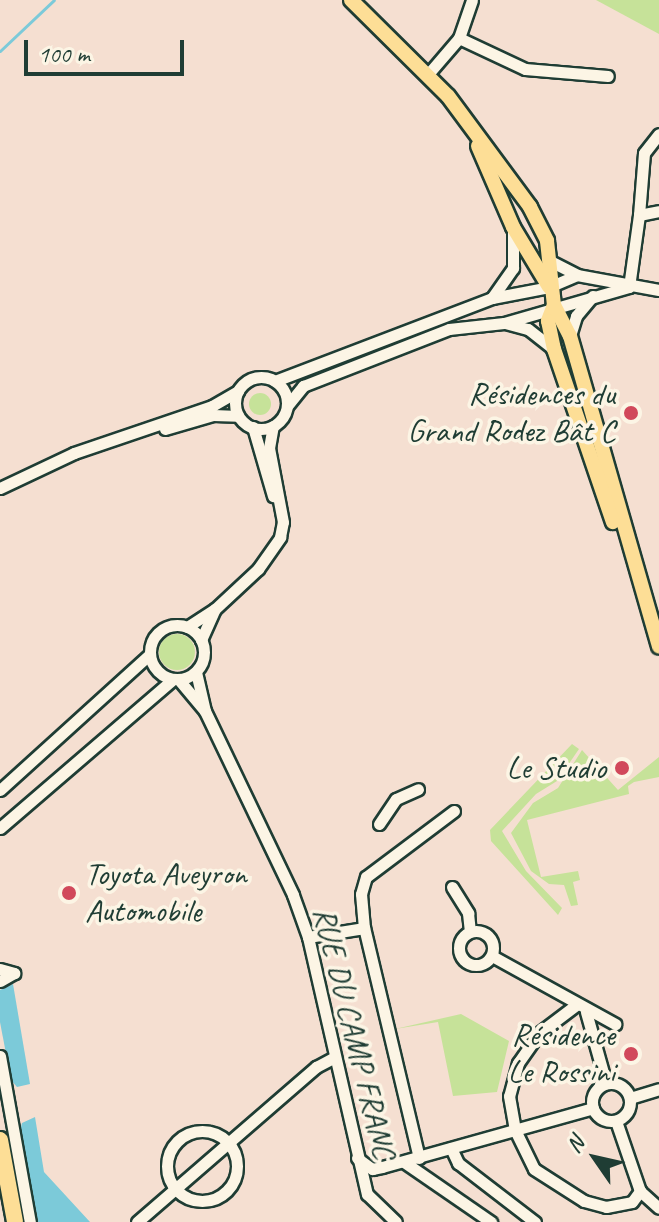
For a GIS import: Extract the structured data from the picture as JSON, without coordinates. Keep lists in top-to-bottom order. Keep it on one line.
{"streets":{"street":["RUE DU CAMP FRANC"]},"places":["Résidences du Grand Rodez Bât C","Le Studio","Toyota Aveyron Automobile","Résidence Le Rossini"],"scale_bar":"100 m","north":"top left"}
